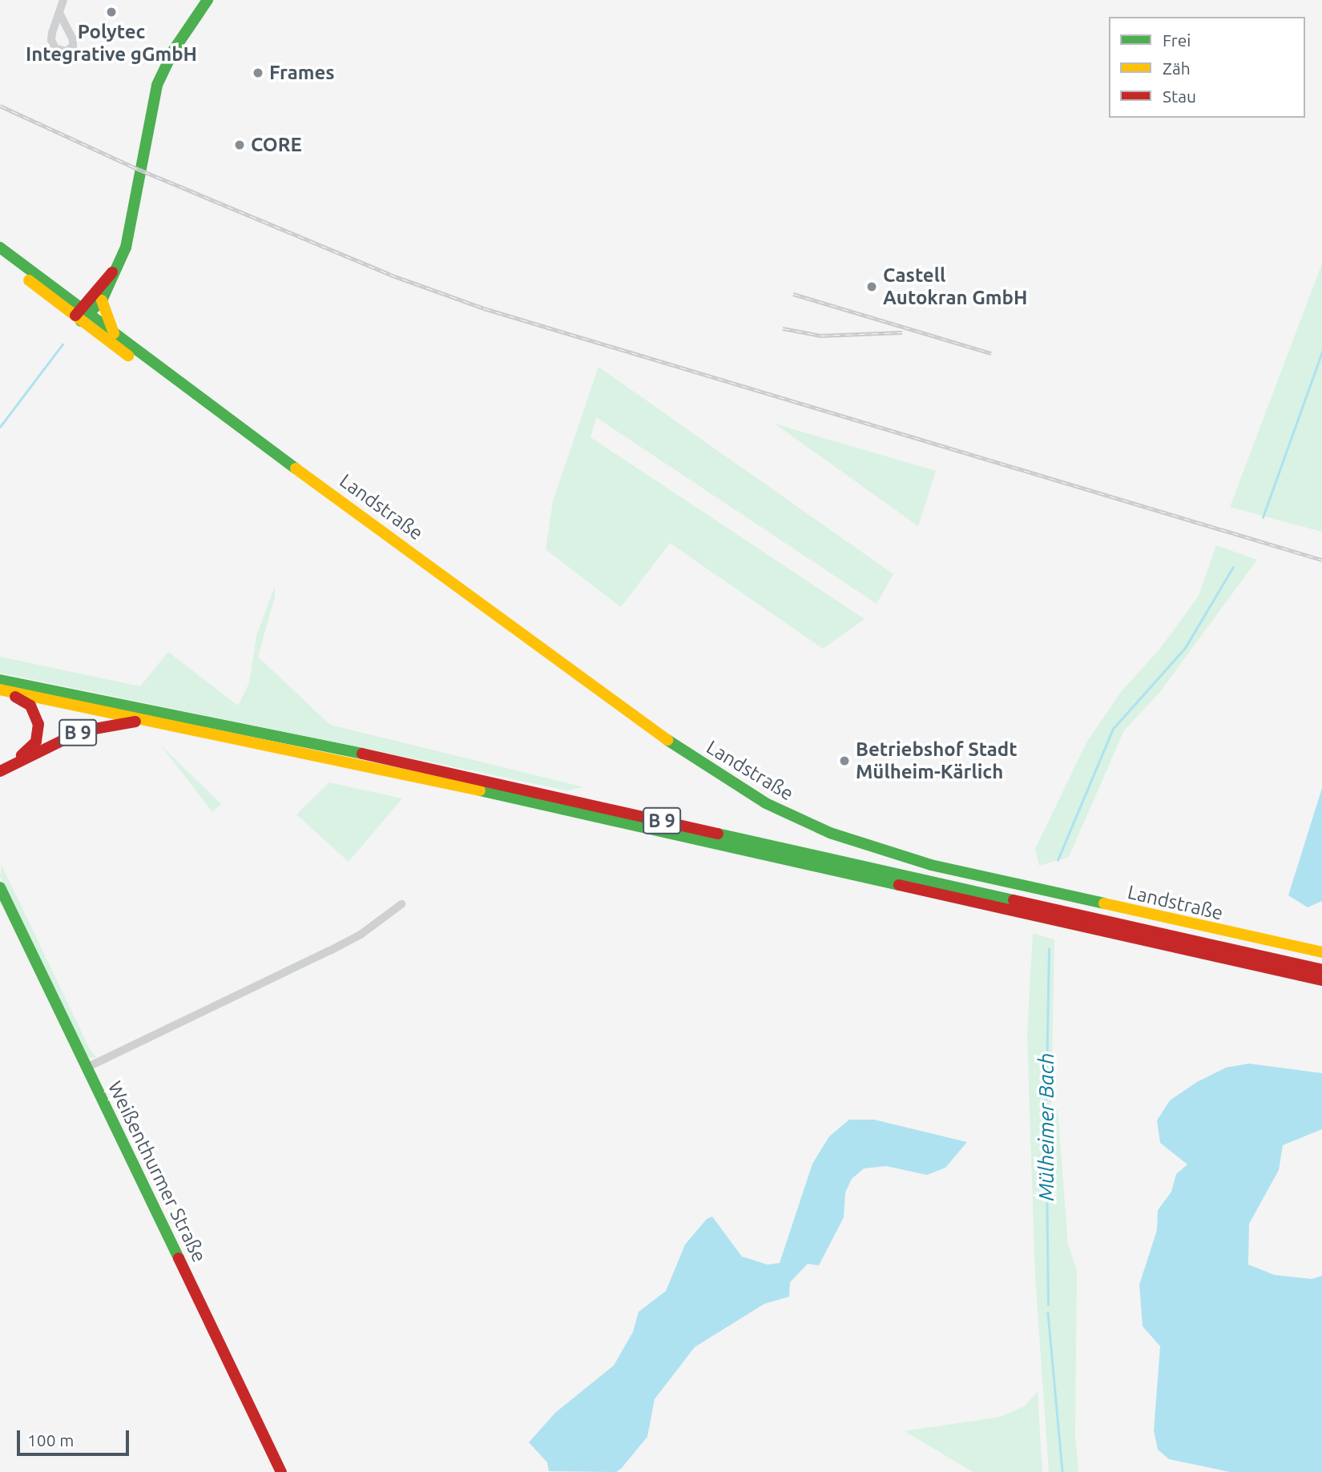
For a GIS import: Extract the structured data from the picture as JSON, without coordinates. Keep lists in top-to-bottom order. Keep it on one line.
{"streets":{"main road":["Landstraße","B 9","Weißenthurmer Straße"]},"water":["Mülheimer Bach"],"places":["Polytec Integrative gGmbH","Frames","CORE","Castell Autokran GmbH","Betriebshof Stadt Mülheim-Kärlich"],"legend":["Frei","Zäh","Stau"],"scale_bar":"100 m"}
